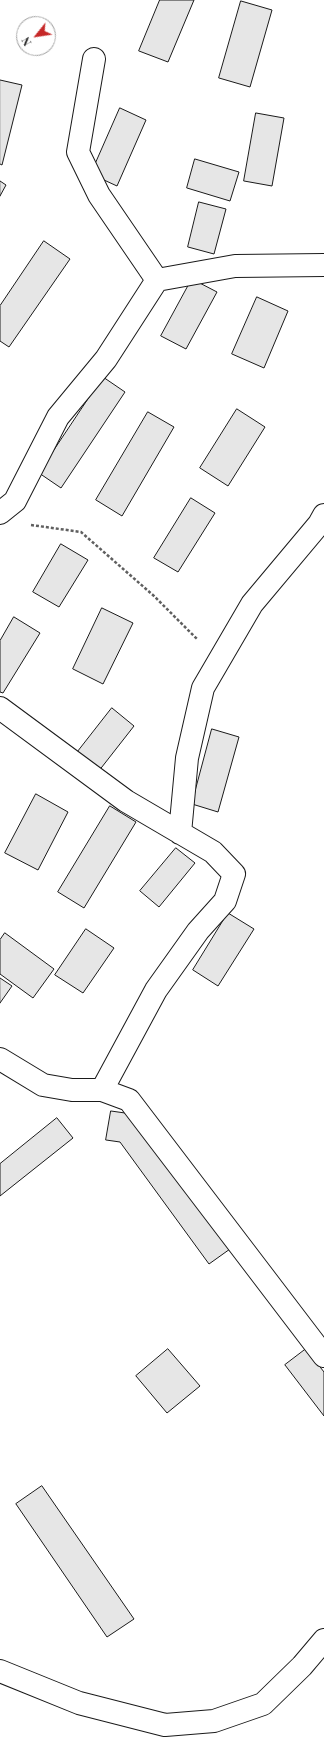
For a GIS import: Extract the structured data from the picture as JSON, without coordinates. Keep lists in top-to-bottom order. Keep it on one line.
{"north":"bottom left"}
